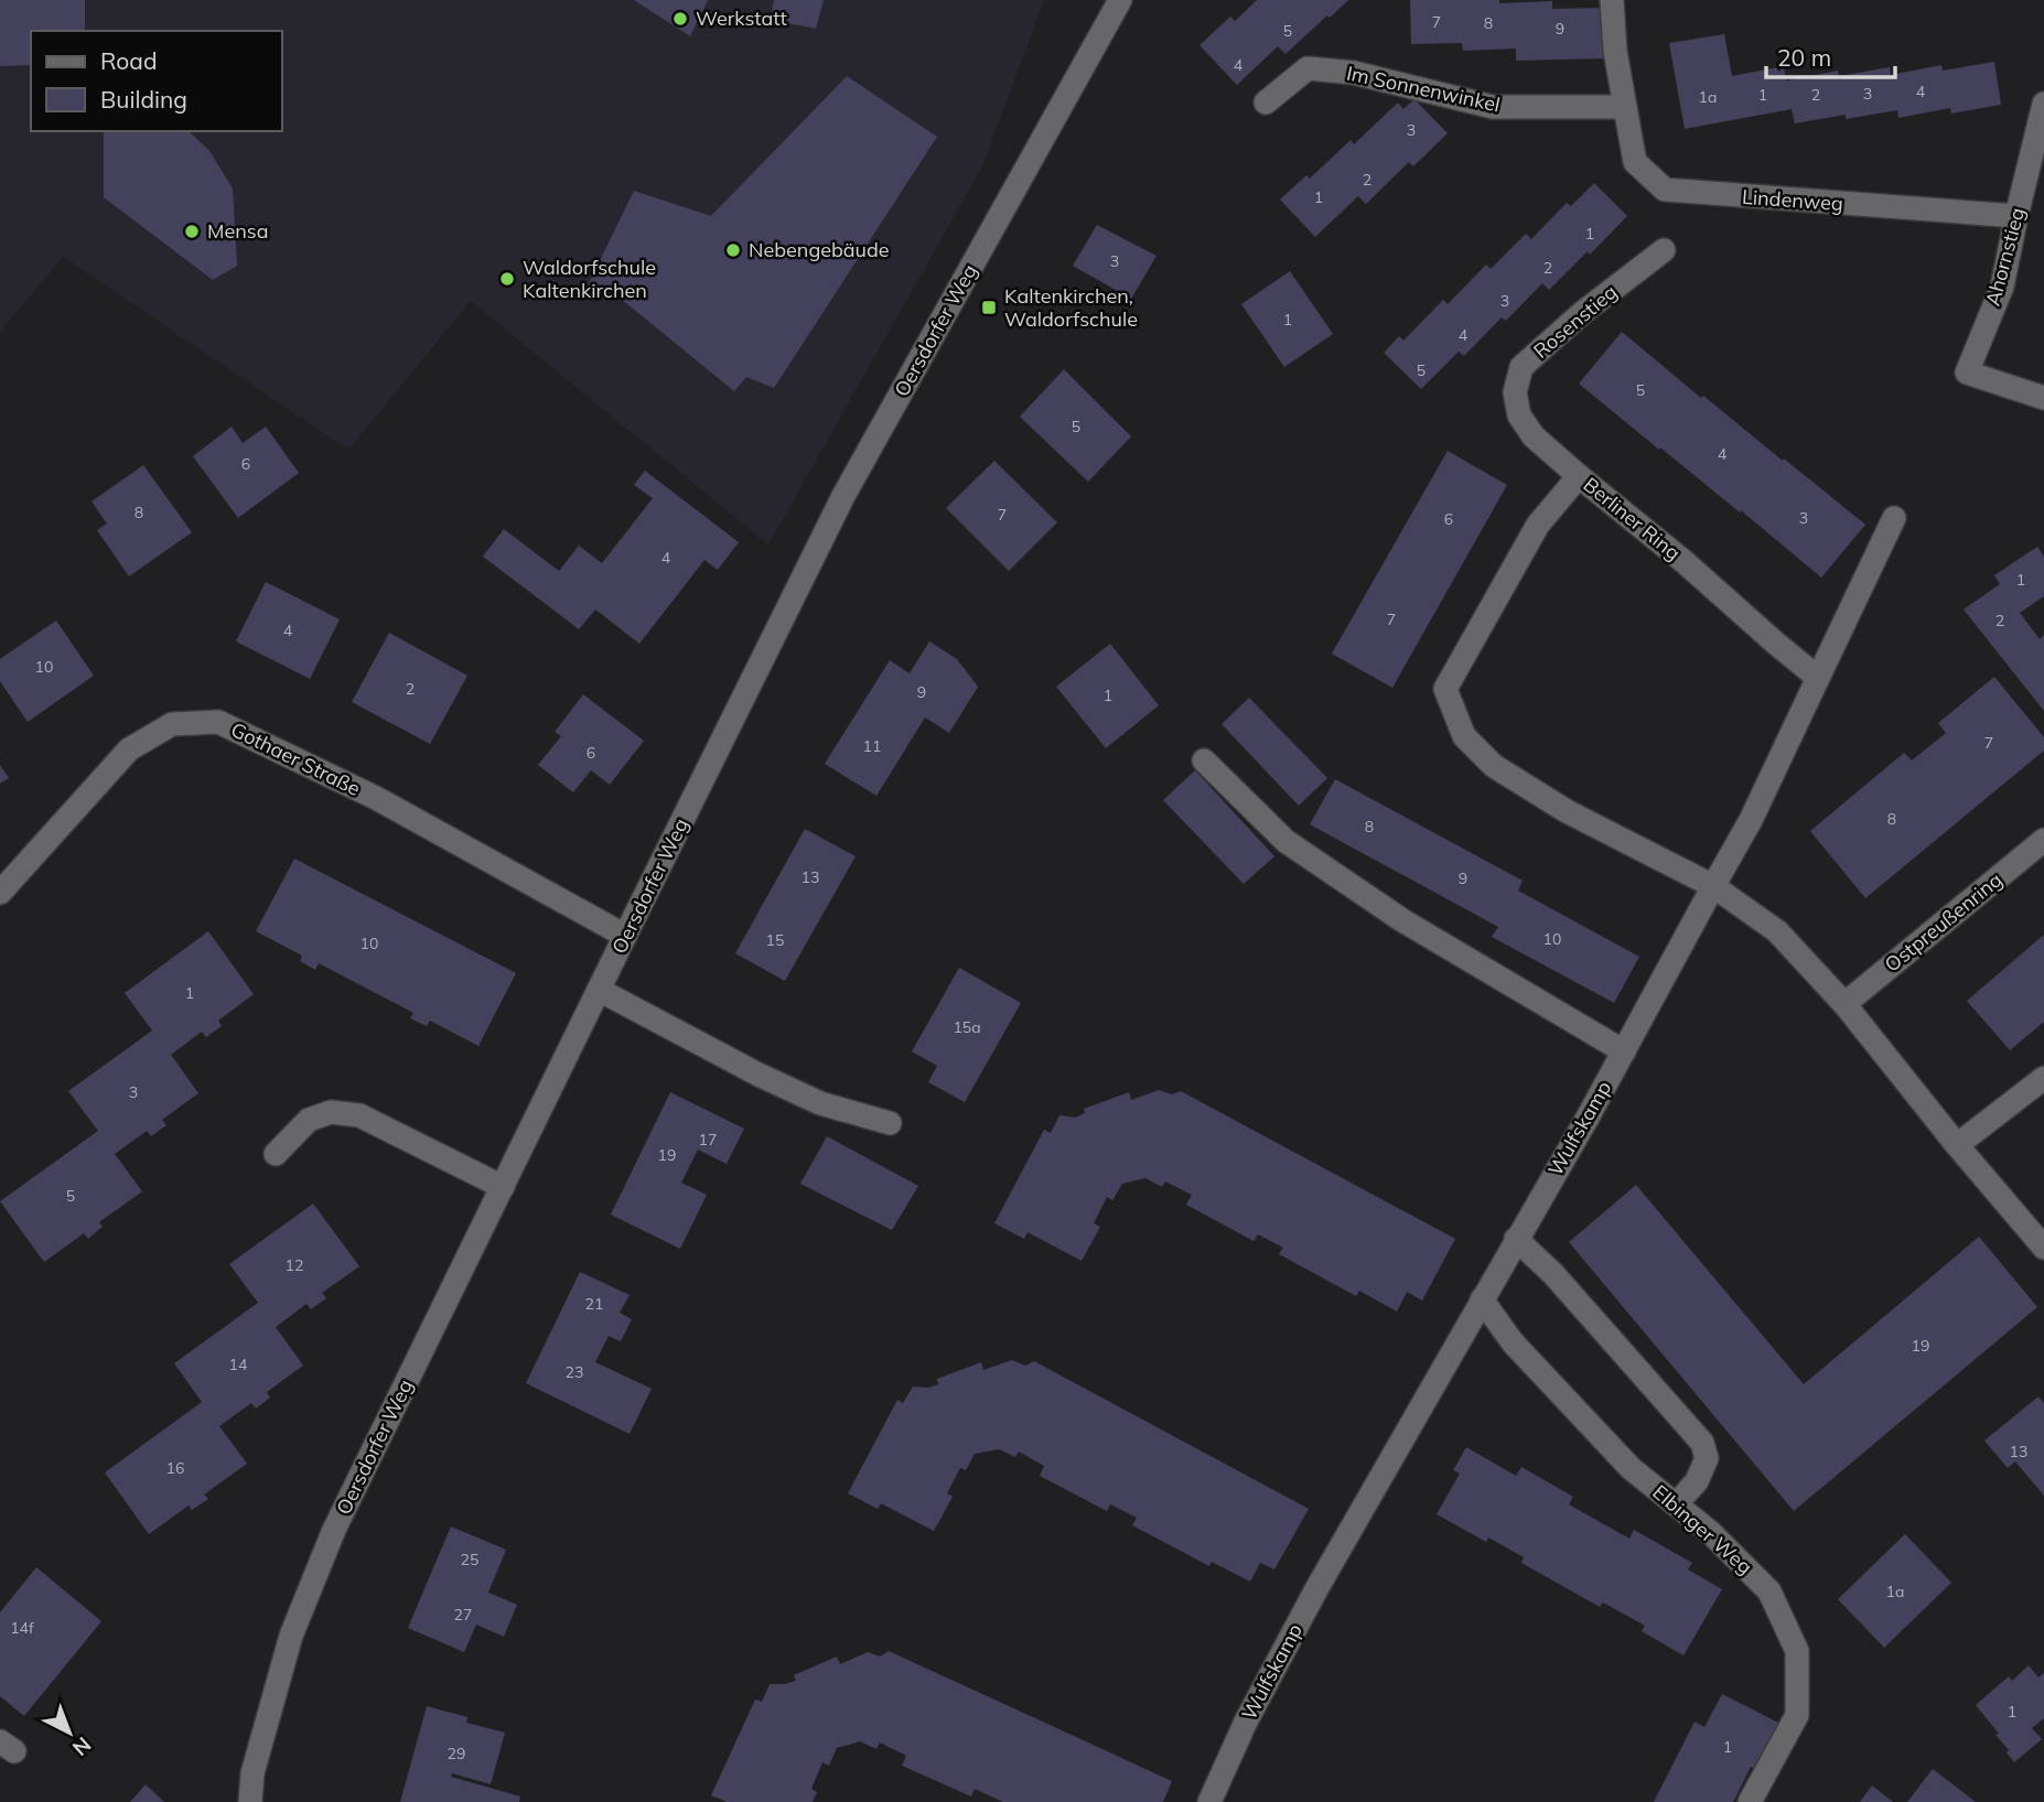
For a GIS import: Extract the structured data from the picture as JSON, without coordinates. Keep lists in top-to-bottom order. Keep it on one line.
{"streets":{"street":["Im Sonnenwinkel","Lindenweg","Ahornstieg","Rosenstieg","Oersdorfer Weg","Berliner Ring","Gothaer Straße","Ostpreußenring","Wulfskamp","Elbinger Weg"]},"crossings":[["Im Sonnenwinkel","Lindenweg"],["Lindenweg","Ahornstieg"],["Rosenstieg","Berliner Ring"],["Oersdorfer Weg","Gothaer Straße"],["Berliner Ring","Wulfskamp"],["Wulfskamp","Elbinger Weg"]],"places":{"other":["Werkstatt","Mensa","Nebengebäude","Waldorfschule Kaltenkirchen"],"transit":["Kaltenkirchen, Waldorfschule"]},"house_numbers":["7","8","9","5","4","4","3","1","2","1a","3","2","1","1","3","2","3","1","4","5","5","5","4","6","8","7","3","6","4","1","7","2","4","10","2","9","1","7","11","6","8","8","13","9","10","15","10","1","15a","3","17","19","5","12","21","19","14","23","13","16","25","1a","27","14f","1","1","29"],"legend":["Road","Building"],"scale_bar":"20 m","north":"bottom right"}
